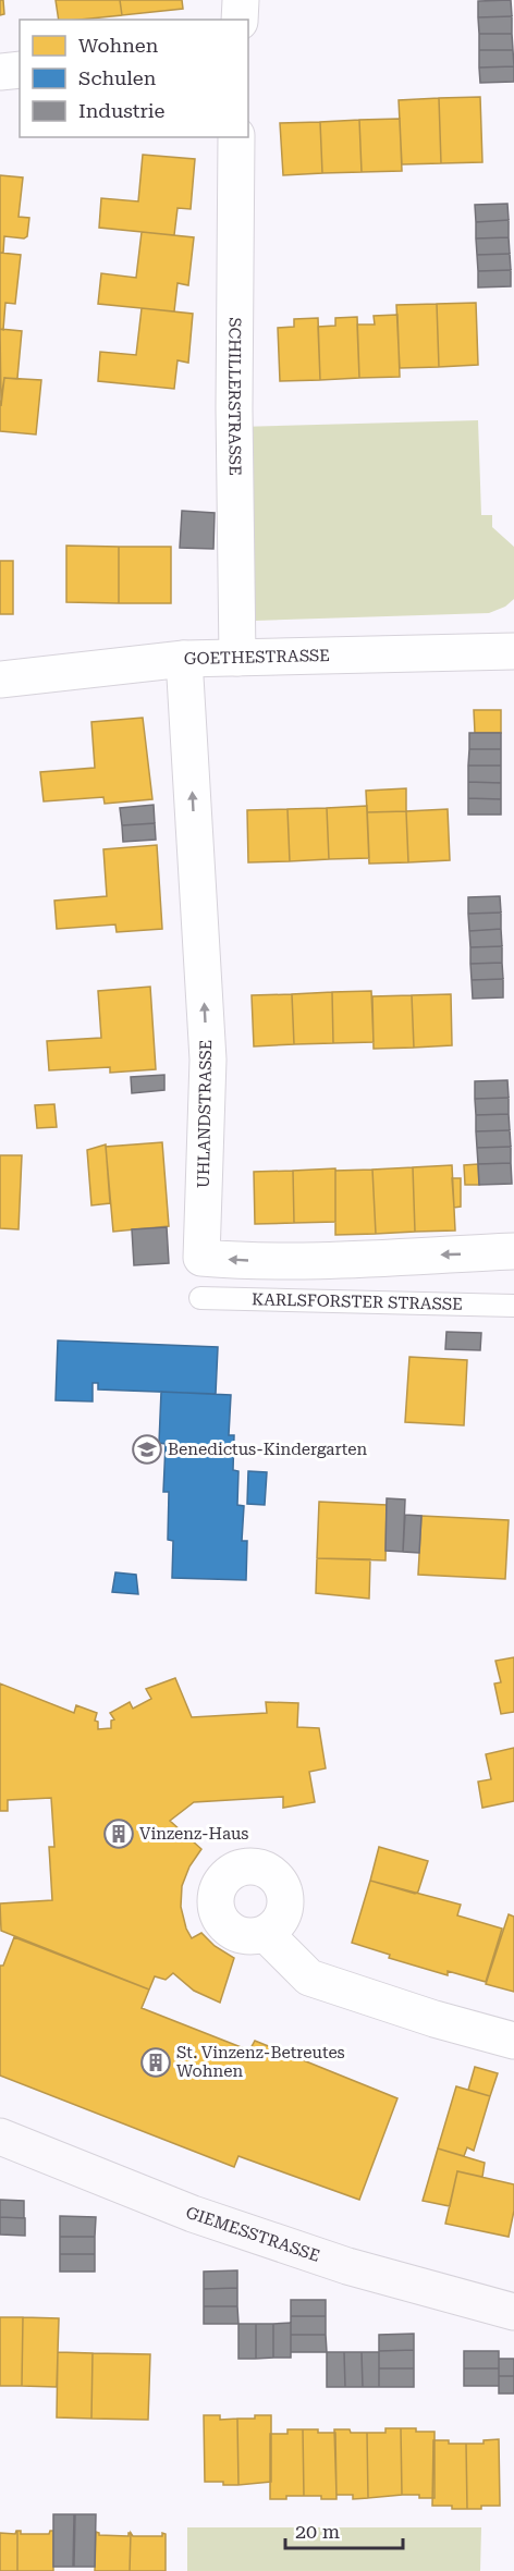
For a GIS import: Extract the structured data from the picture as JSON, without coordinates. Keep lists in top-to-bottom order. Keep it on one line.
{"streets":{"main road":["GIEMESSTRASSE"],"street":["SCHILLERSTRASSE","GOETHESTRASSE","UHLANDSTRASSE"],"lane":["KARLSFORSTER STRASSE"]},"crossings":[["SCHILLERSTRASSE","GOETHESTRASSE"],["GOETHESTRASSE","UHLANDSTRASSE"]],"places":{"school or university":["Benedictus-Kindergarten"],"building":["Vinzenz-Haus","St. Vinzenz-Betreutes Wohnen"]},"legend":["Wohnen","Schulen","Industrie"],"scale_bar":"20 m"}
